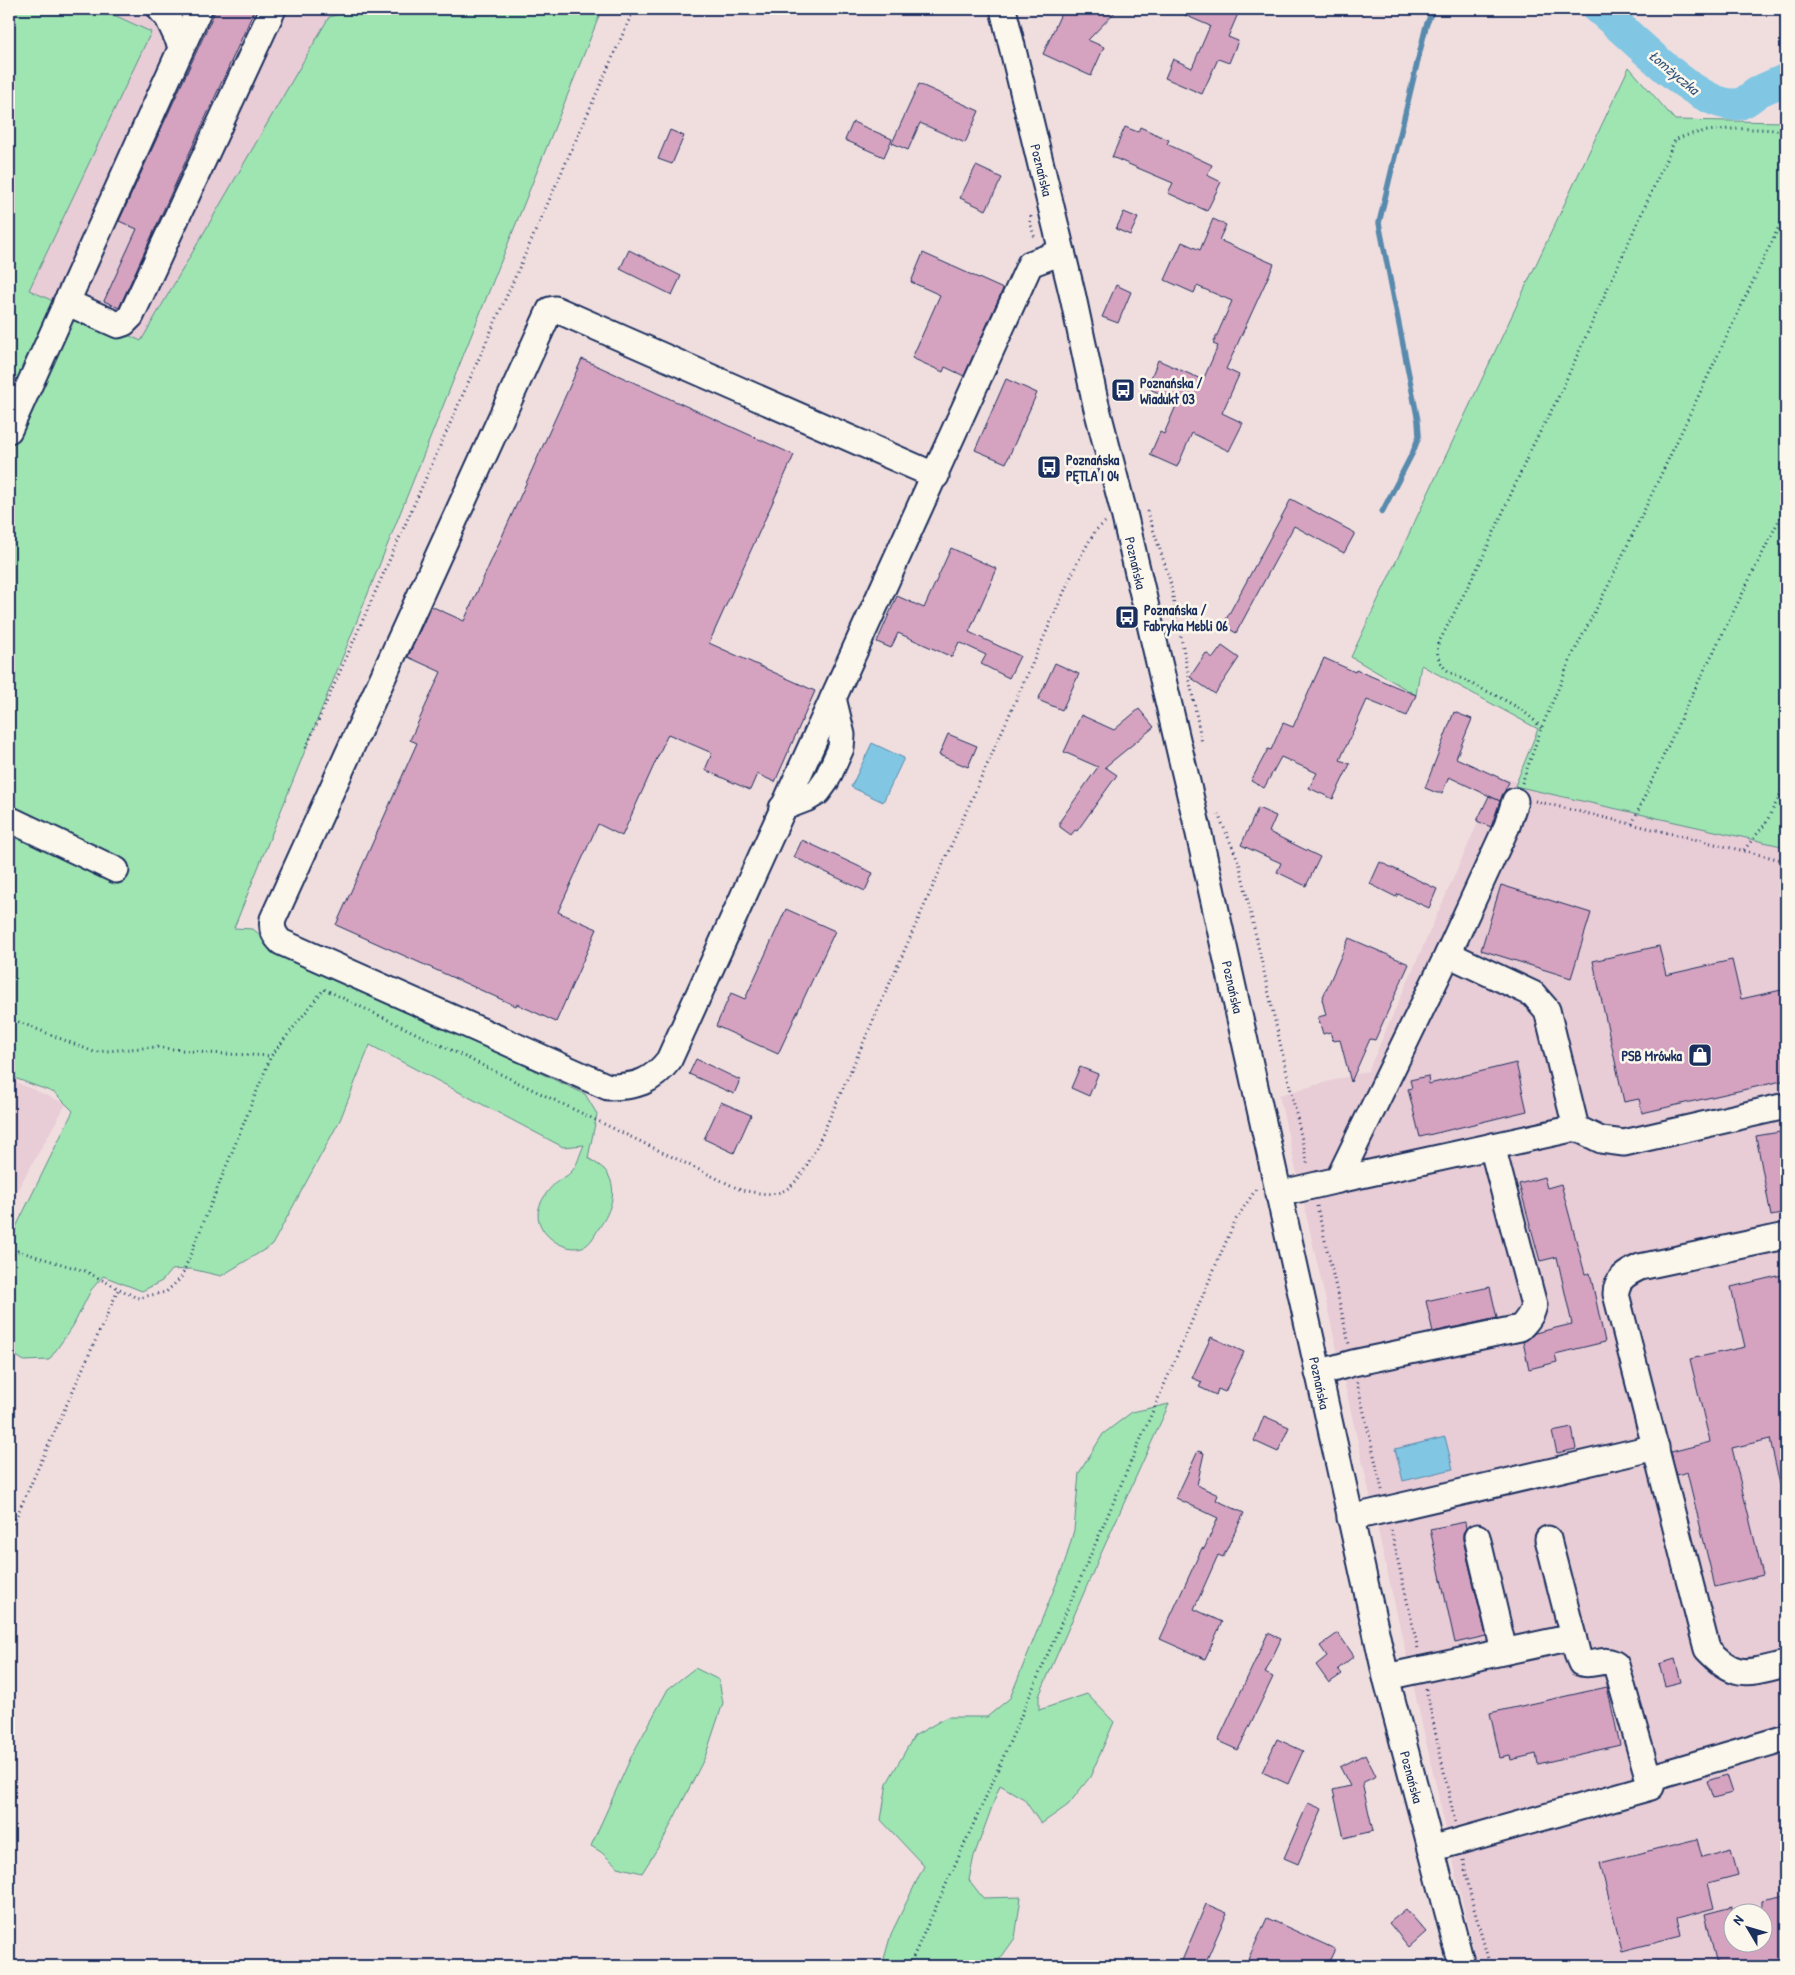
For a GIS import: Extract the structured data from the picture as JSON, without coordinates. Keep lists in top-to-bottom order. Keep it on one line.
{"streets":{"street":["Poznańska"]},"water":["Łomżyczka"],"places":{"bus stop":["Poznańska / Wiadukt 03","Poznańska PĘTLA I 04","Poznańska / Fabryka Mebli 06"],"shop":["PSB Mrówka"]},"north":"top left"}
